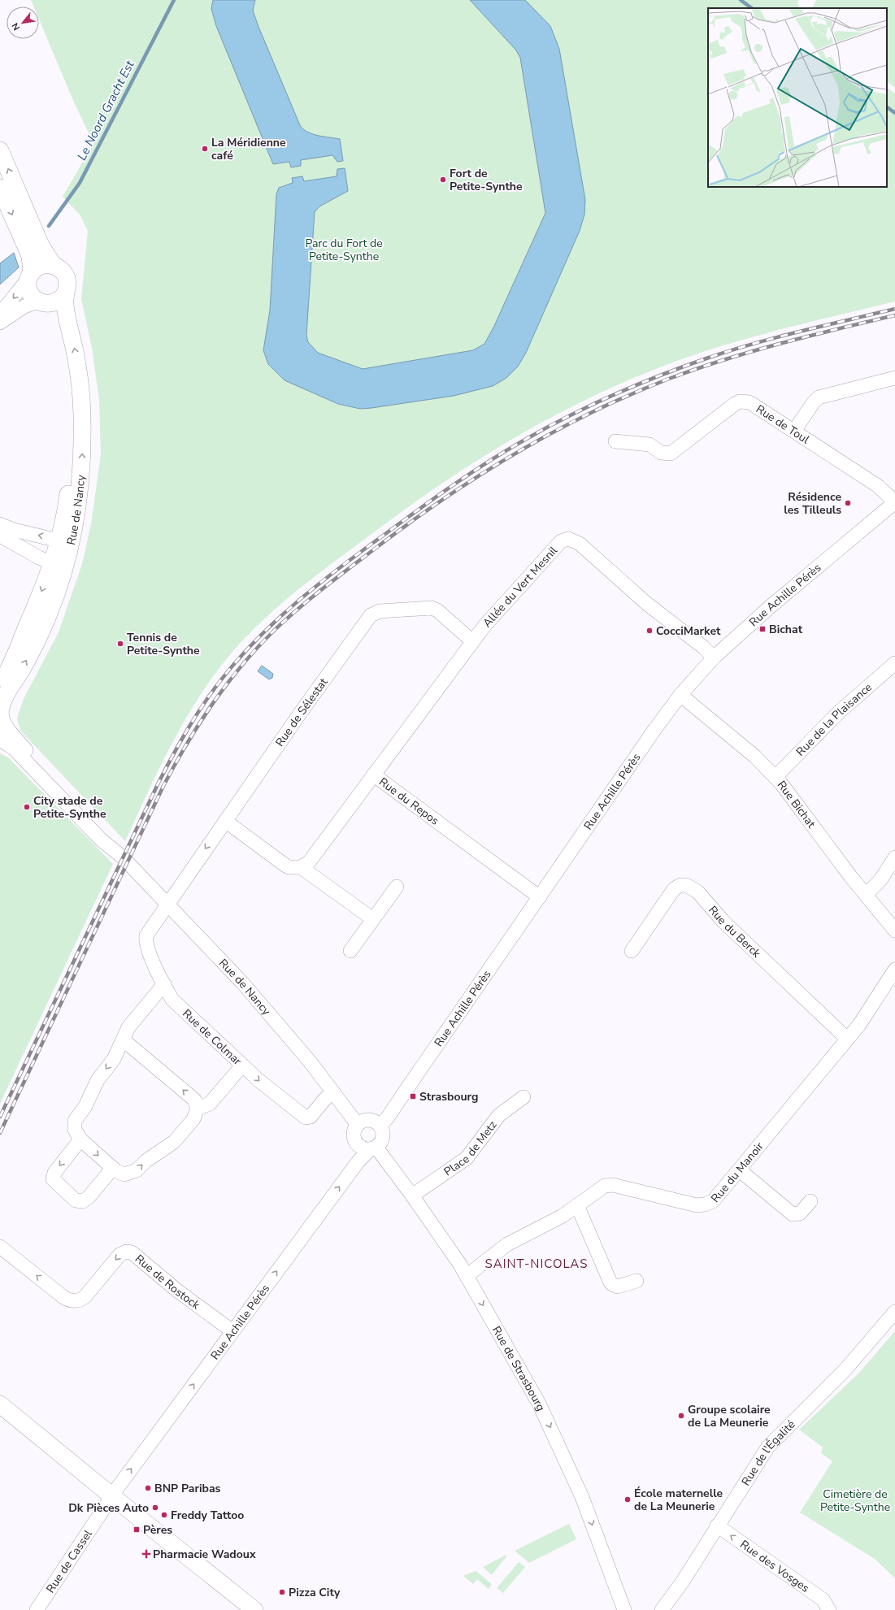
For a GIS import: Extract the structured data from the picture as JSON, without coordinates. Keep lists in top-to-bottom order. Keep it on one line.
{"streets":{"main road":["Rue de Nancy"],"street":["Rue de Toul","Allée du Vert Mesnil","Rue Achille Pérès","Rue de Sélestat","Rue de la Plaisance","Rue du Repos","Rue Bichat","Rue du Berck","Rue de Colmar","Place de Metz","Rue du Manoir","Rue de Rostock","Rue de Strasbourg","Rue de l'Égalité","Rue de Cassel","Rue des Vosges"]},"crossings":[["Rue de Toul","Rue Achille Pérès"],["Rue de Nancy","Rue Achille Pérès"],["Rue de Nancy","Rue de Sélestat"],["Rue de Nancy","Rue de Colmar"],["Rue de Nancy","Rue de Strasbourg"],["Allée du Vert Mesnil","Rue Achille Pérès"],["Allée du Vert Mesnil","Rue de Sélestat"],["Allée du Vert Mesnil","Rue du Repos"],["Rue Achille Pérès","Rue du Repos"],["Rue Achille Pérès","Rue Bichat"],["Rue Achille Pérès","Rue de Rostock"],["Rue Achille Pérès","Rue de Strasbourg"],["Rue Achille Pérès","Rue de Cassel"],["Rue de Sélestat","Rue de Colmar"],["Rue de la Plaisance","Rue Bichat"],["Rue du Berck","Rue du Manoir"],["Place de Metz","Rue de Strasbourg"],["Rue du Manoir","Rue de Strasbourg"],["Rue de l'Égalité","Rue des Vosges"]],"one_way":["Rue de Rostock","Rue de Strasbourg","Rue des Vosges"],"districts":["SAINT-NICOLAS"],"water":["Le Noord Gracht Est"],"parks":["Parc du Fort de Petite-Synthe","Cimetière de Petite-Synthe"],"places":{"other":["La Méridienne café","Fort de Petite-Synthe","Résidence les Tilleuls","CocciMarket","Tennis de Petite-Synthe","City stade de Petite-Synthe","Groupe scolaire de La Meunerie","BNP Paribas","École maternelle de La Meunerie","Dk Pièces Auto","Freddy Tattoo","Pizza City"],"transit":["Bichat","Strasbourg","Pères"],"health":["Pharmacie Wadoux"]},"north":"bottom left"}
